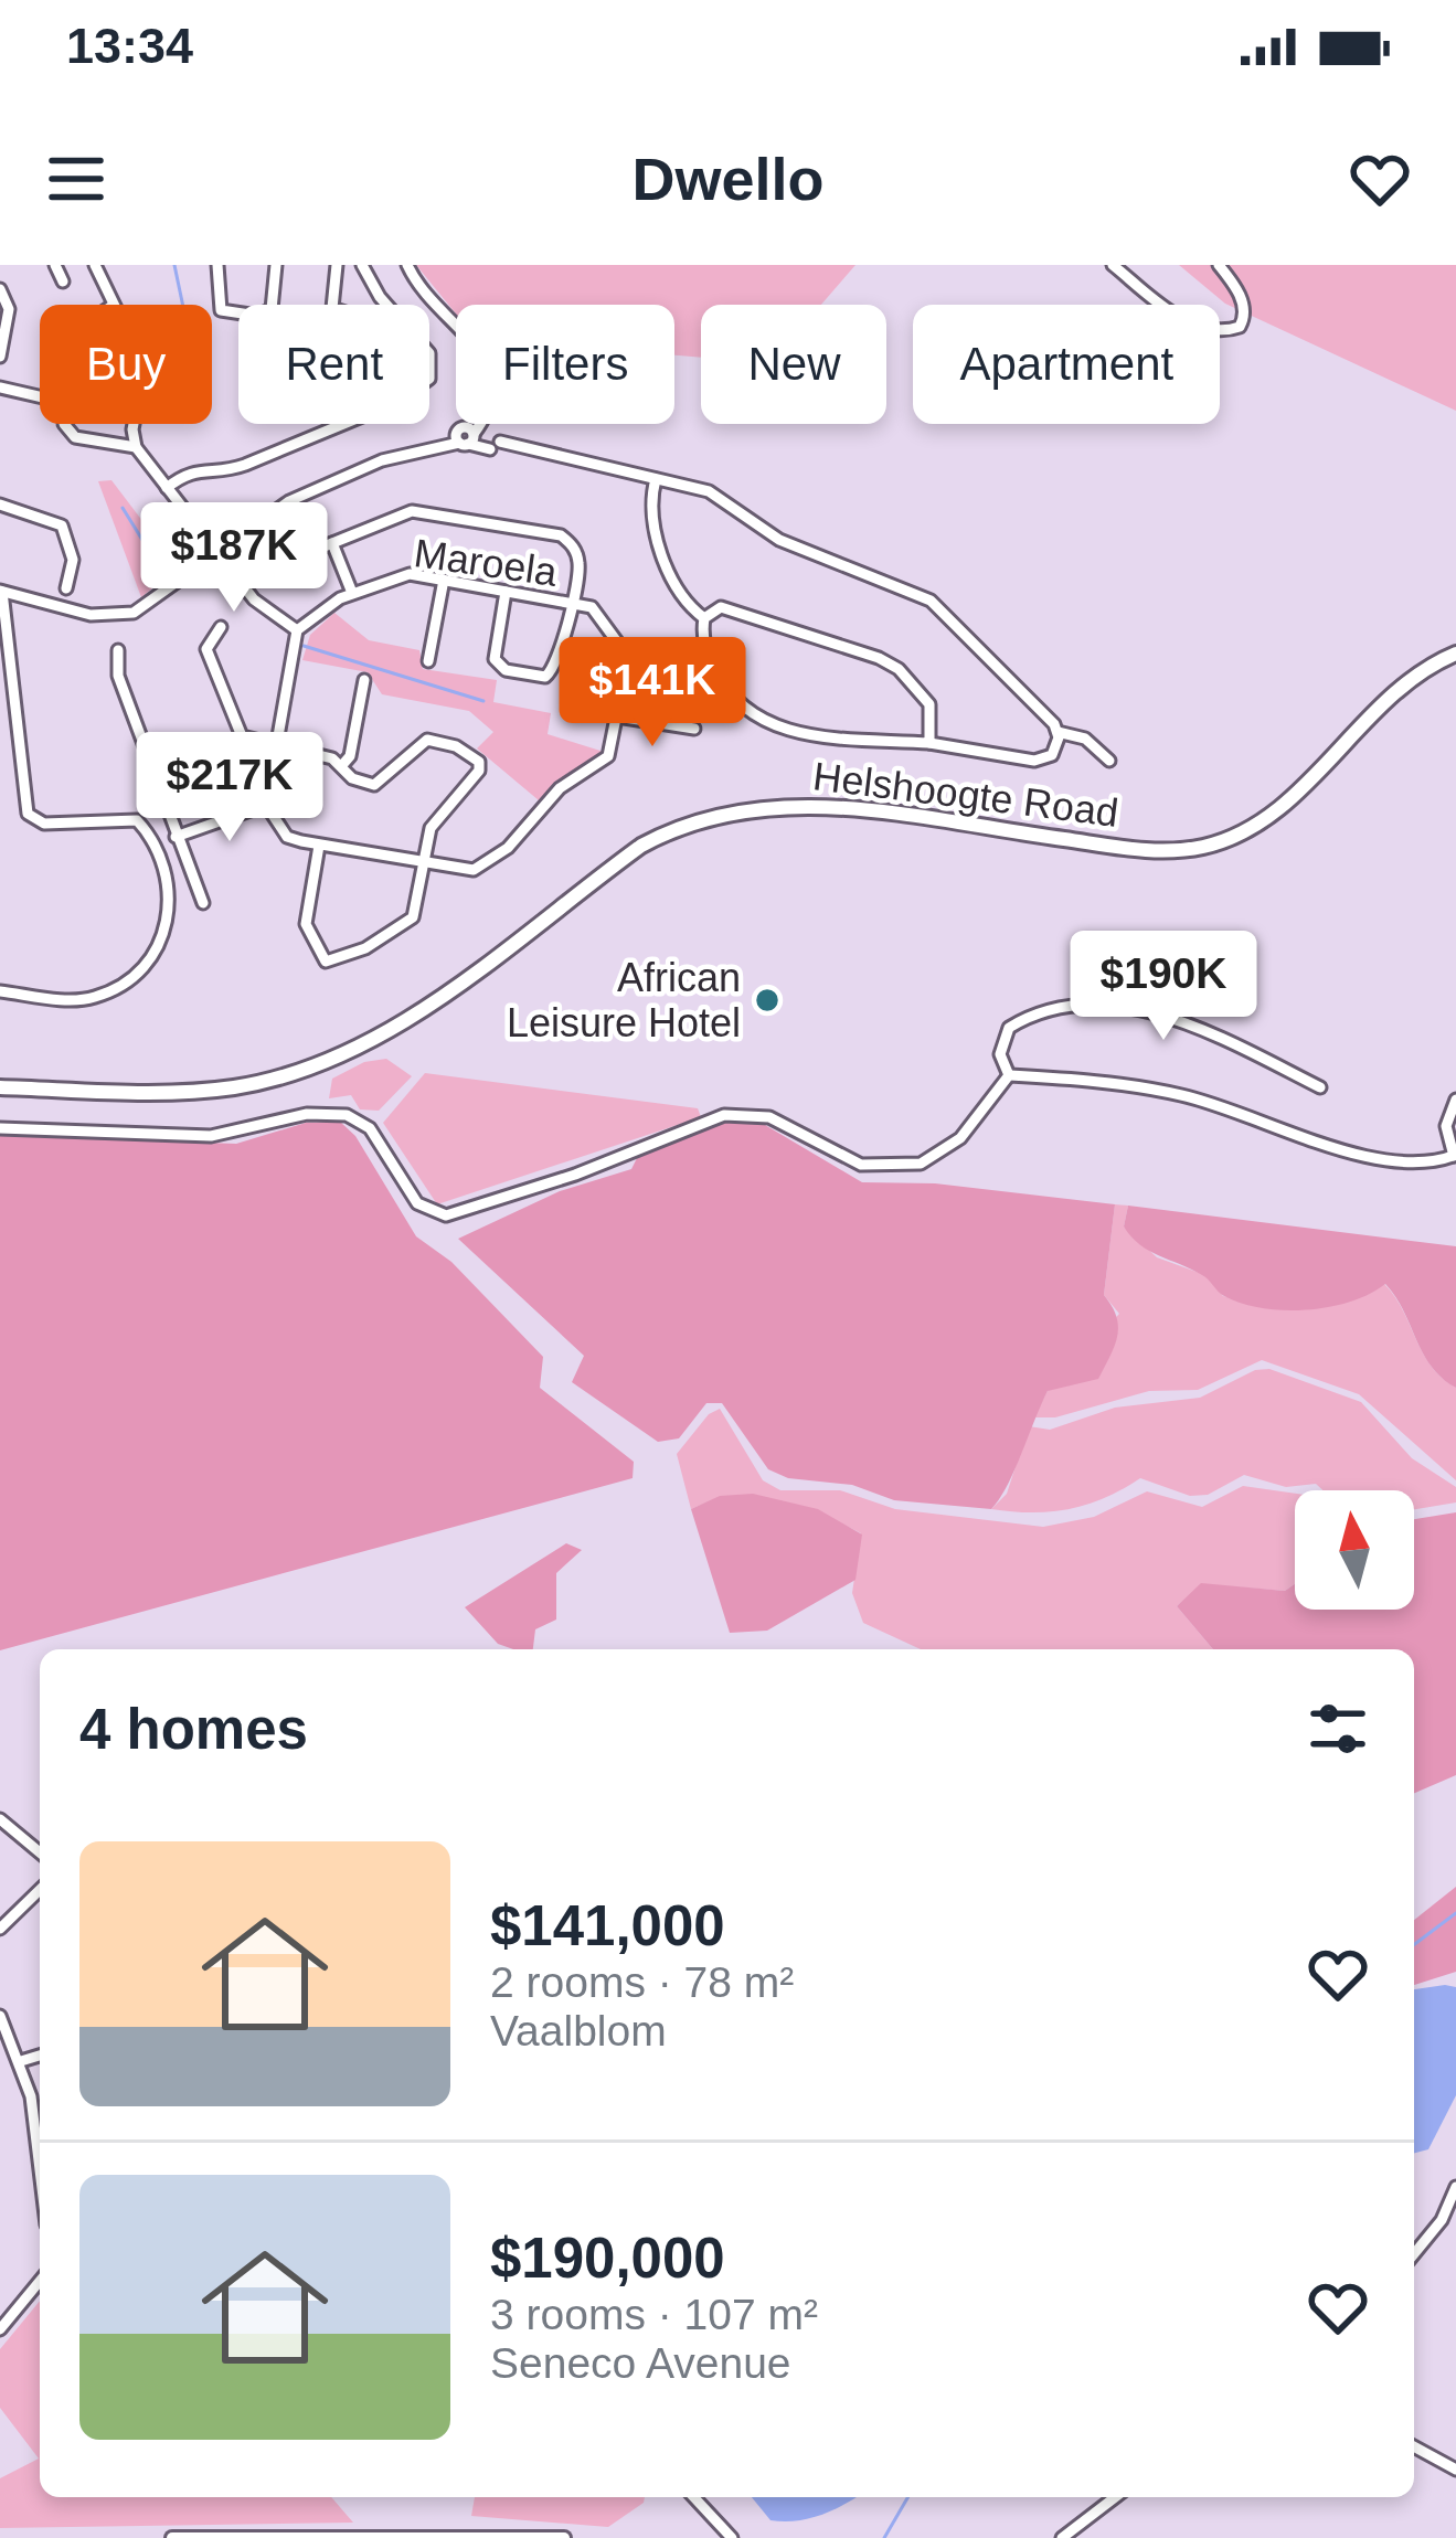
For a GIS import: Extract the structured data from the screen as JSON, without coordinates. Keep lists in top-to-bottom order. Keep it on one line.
{"streets":{"main road":["Helshoogte Road"],"street":["Maroela"]},"places":["African Leisure Hotel"],"north":"top","page":{"status":"13:34","header":"Dwello","chip":["Buy","Rent","Filters","New","Apartment"],"price":["$187K","$141K","$217K","$190K"],"heading":"4 homes","list":[{"name":"$141,000","note":"2 rooms · 78 m² · Vaalblom"},{"name":"$190,000","note":"3 rooms · 107 m² · Seneco Avenue"}]}}
